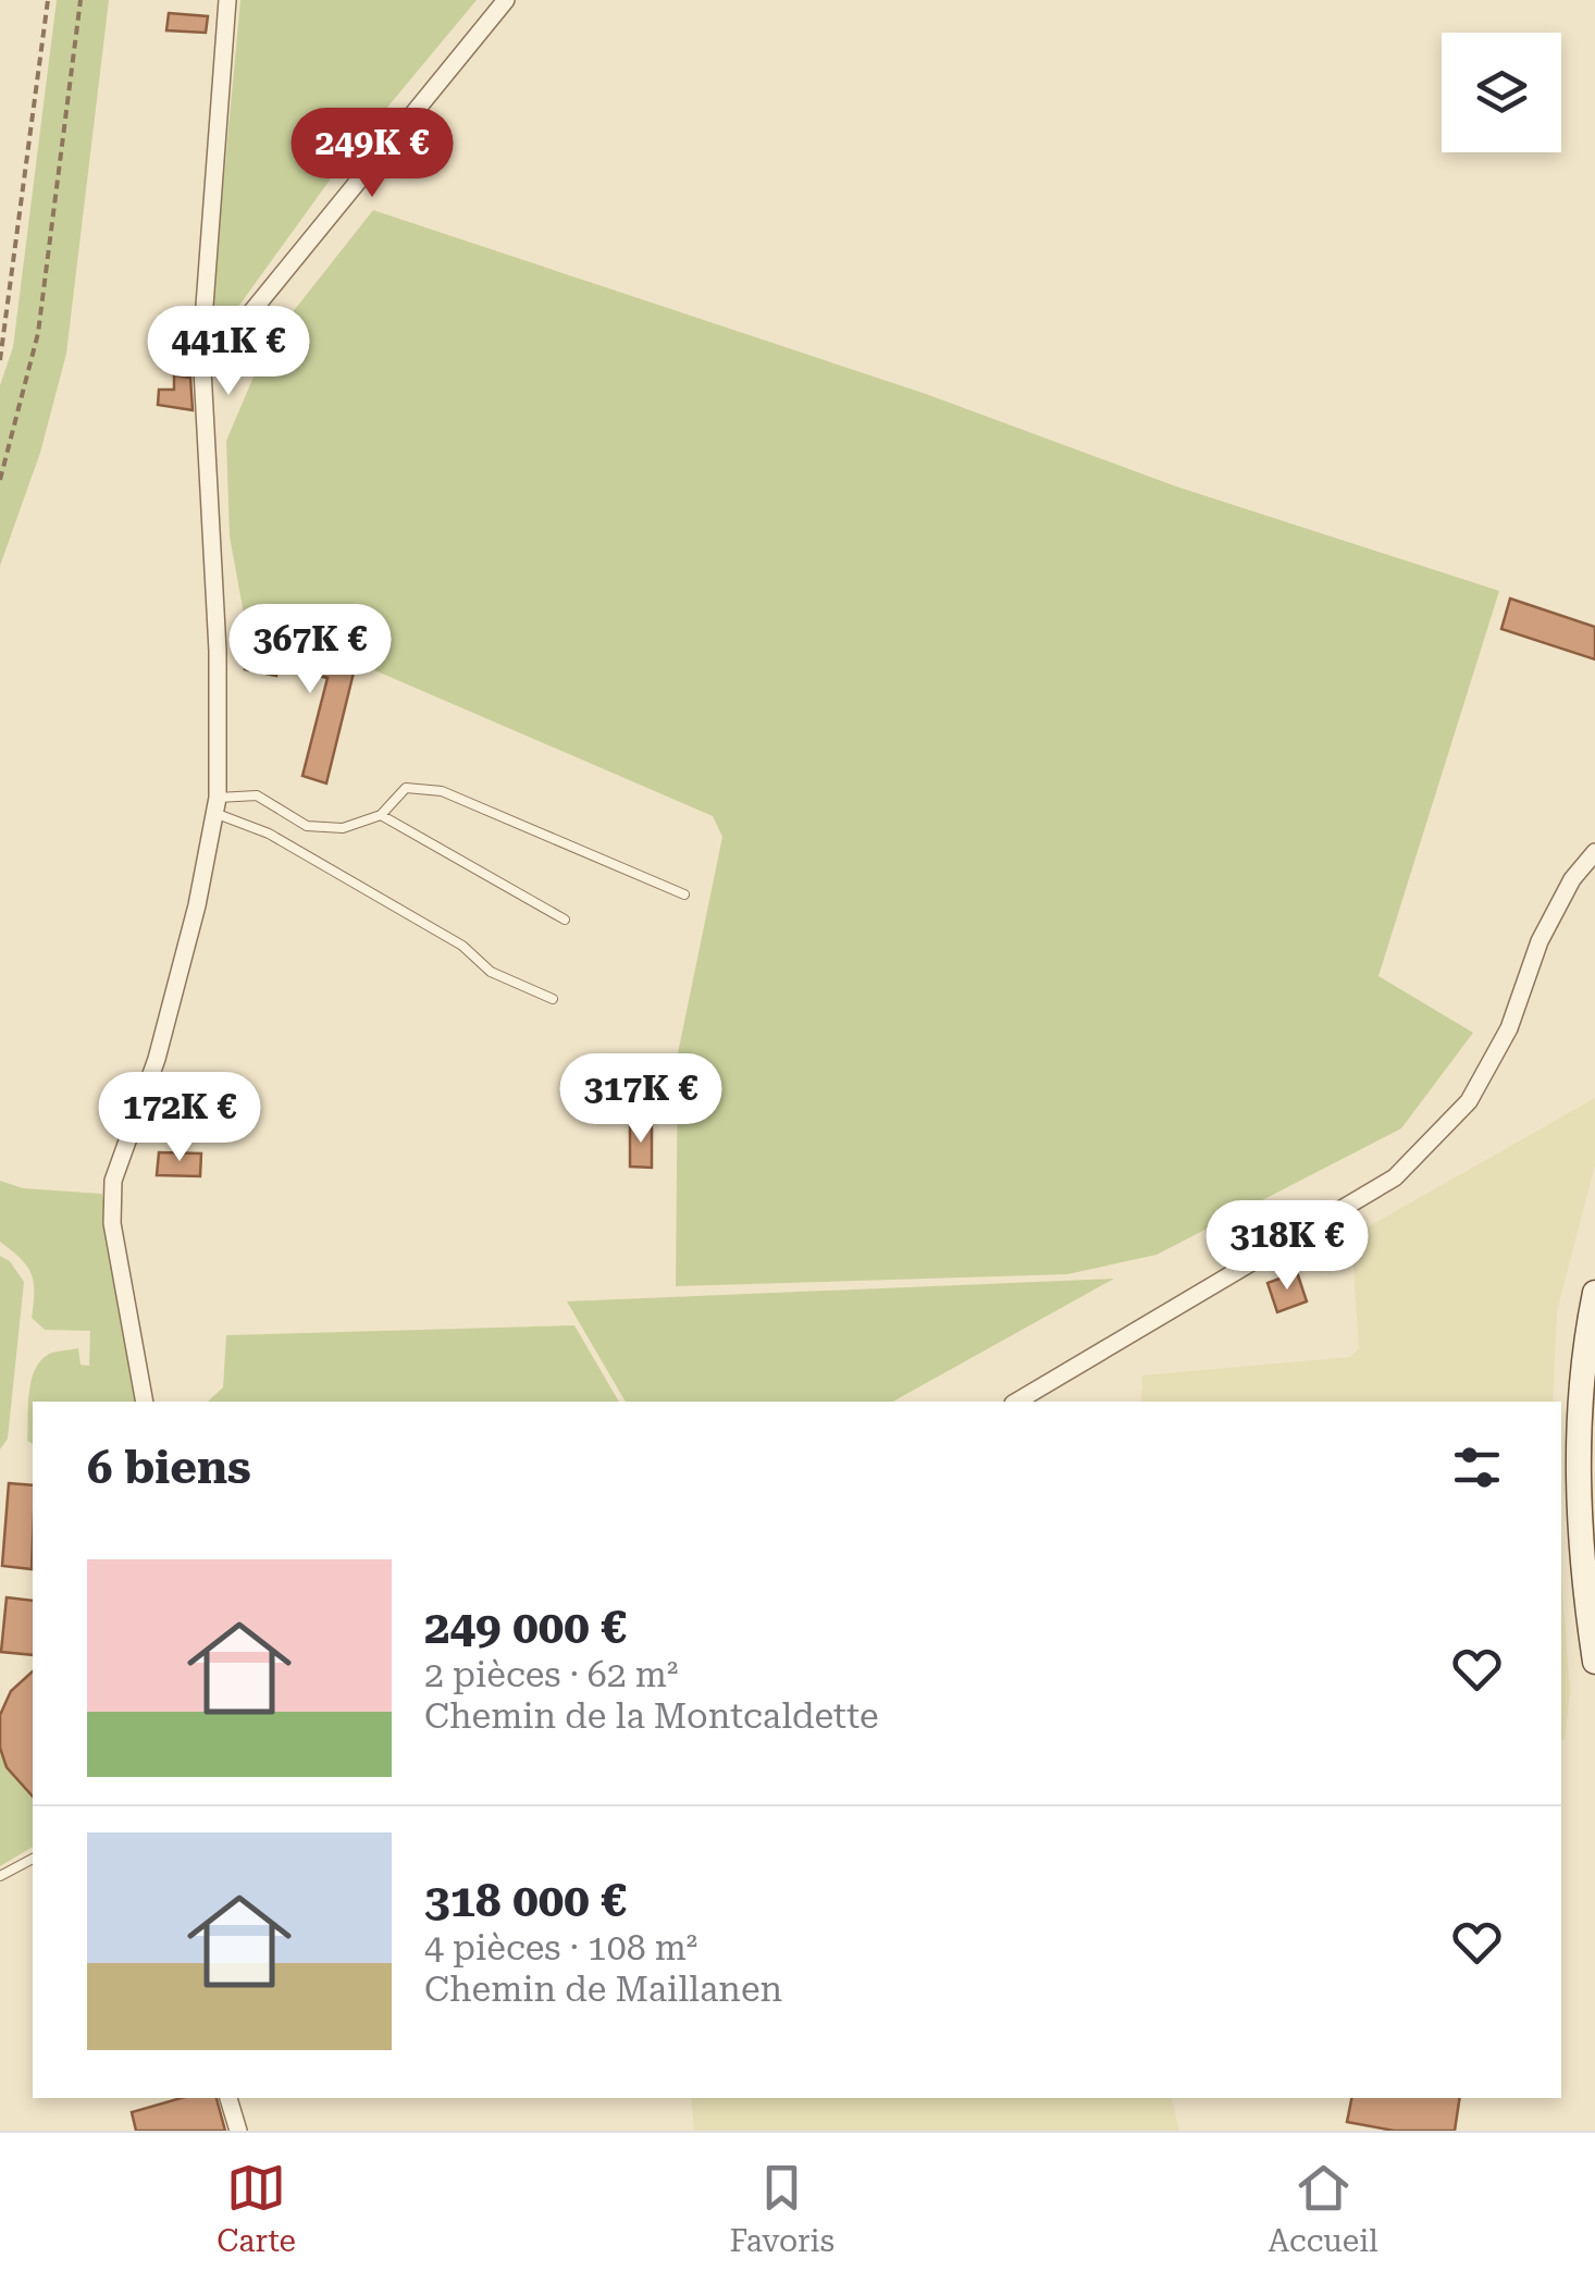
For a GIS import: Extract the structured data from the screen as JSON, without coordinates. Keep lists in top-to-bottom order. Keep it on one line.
{"page":{"price":["249K €","441K €","367K €","317K €","172K €","318K €"],"heading":"6 biens","list":[{"name":"249 000 €","note":"2 pièces · 62 m² · Chemin de la Montcaldette"},{"name":"318 000 €","note":"4 pièces · 108 m² · Chemin de Maillanen"}],"tabs":["Carte","Favoris","Accueil"]}}
